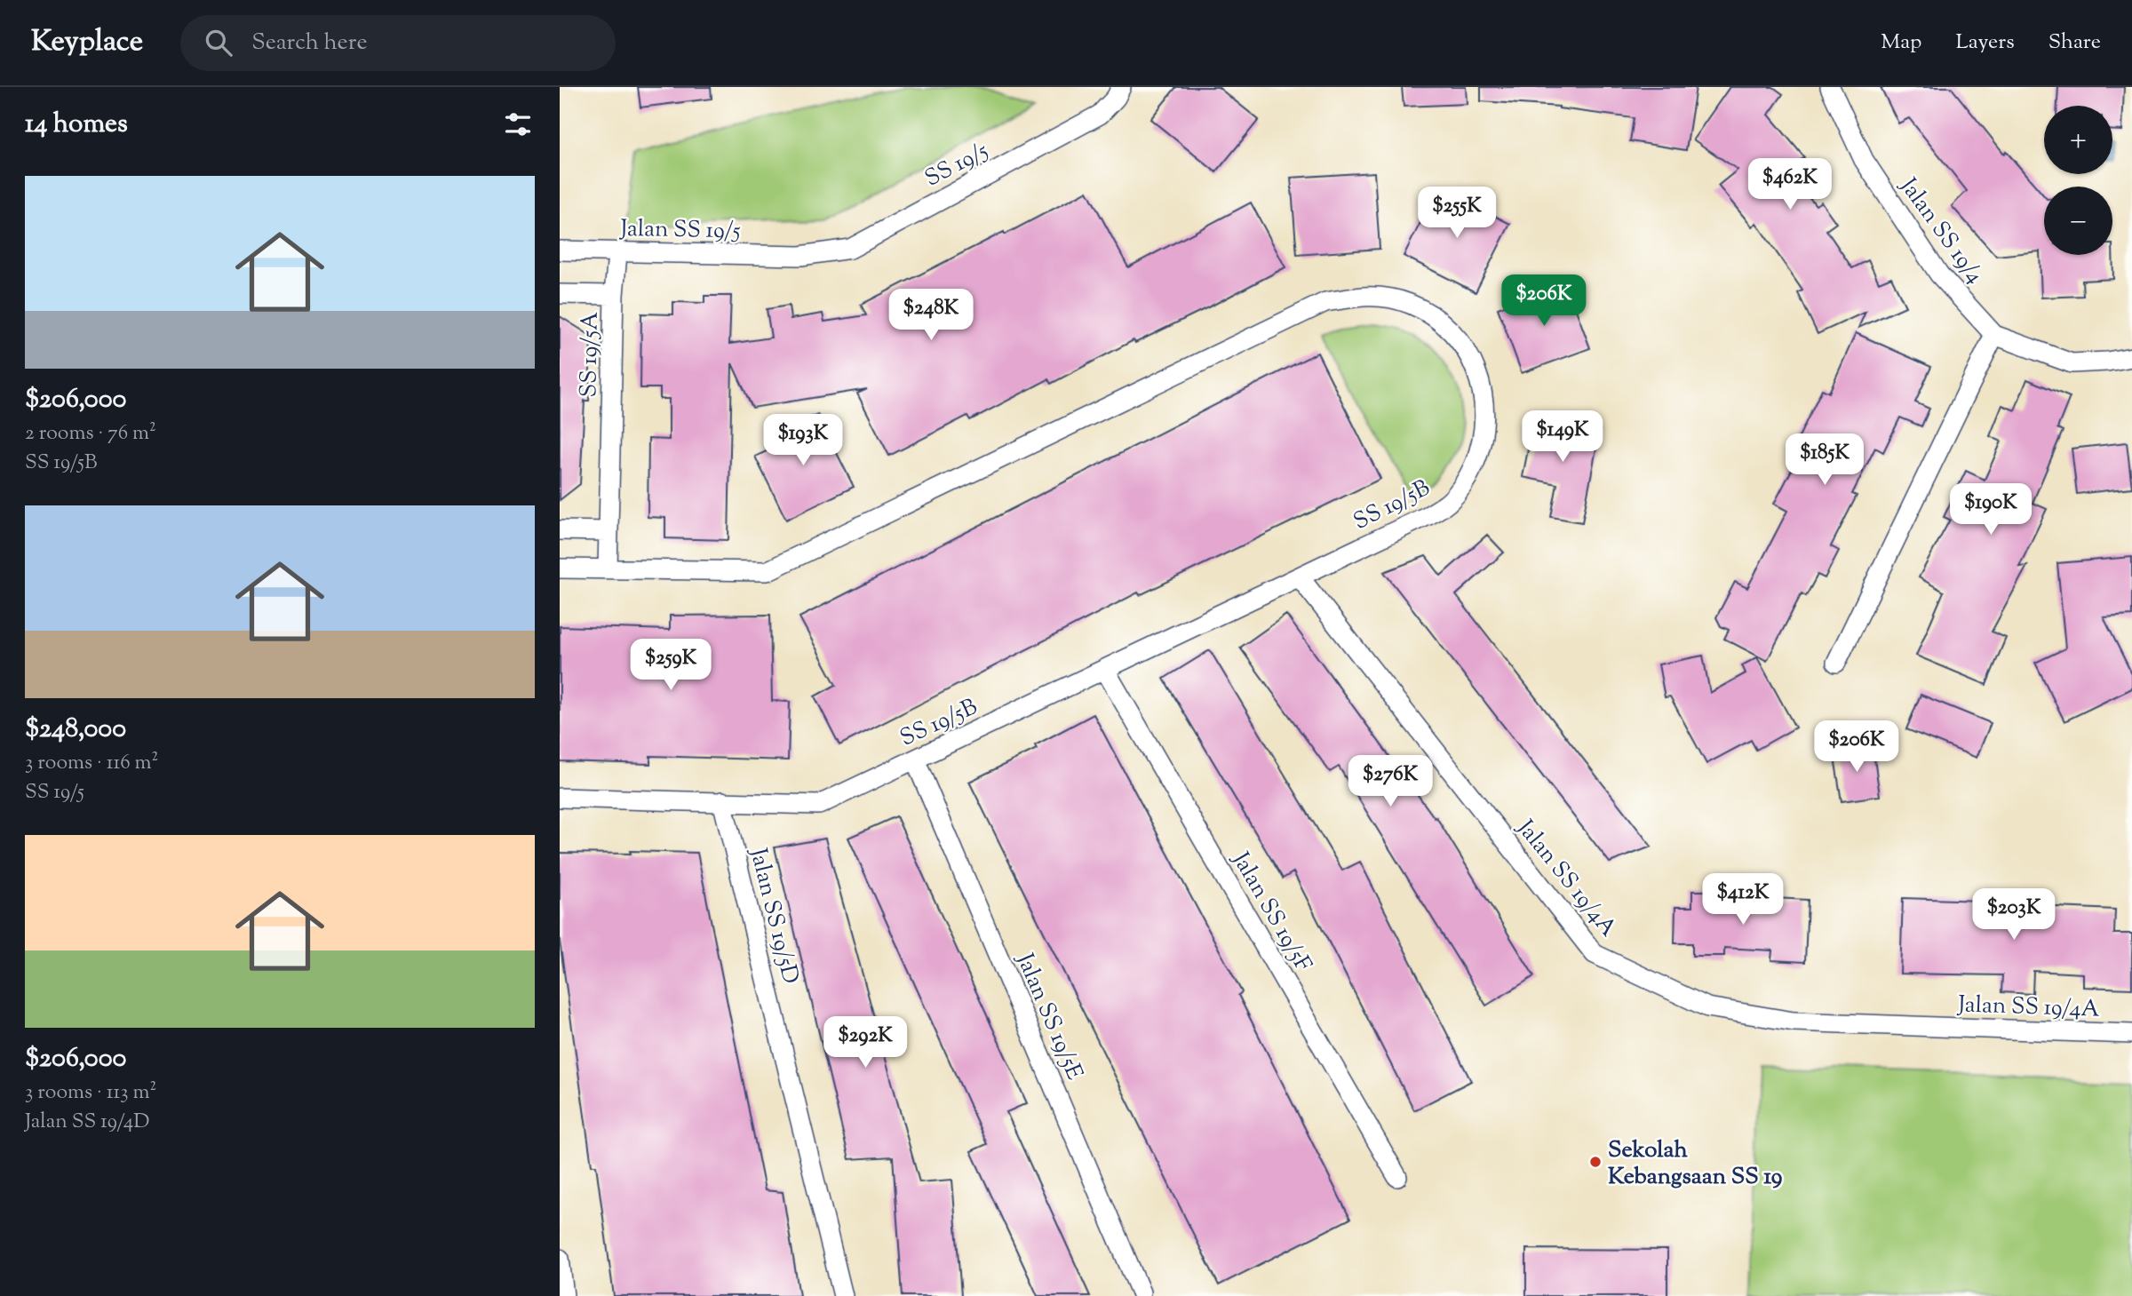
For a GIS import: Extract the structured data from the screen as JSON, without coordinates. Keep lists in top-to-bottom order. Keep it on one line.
{"streets":{"street":["SS 19/5","Jalan SS 19/5","Jalan SS 19/4","SS 19/5A","SS 19/5B","Jalan SS 19/4A","Jalan SS 19/5F","Jalan SS 19/5D","Jalan SS 19/5E"]},"crossings":[["SS 19/5","Jalan SS 19/5"],["Jalan SS 19/5","SS 19/5A"],["SS 19/5A","SS 19/5B"],["SS 19/5B","Jalan SS 19/4A"],["SS 19/5B","Jalan SS 19/5F"],["SS 19/5B","Jalan SS 19/5D"],["SS 19/5B","Jalan SS 19/5E"]],"places":["Sekolah Kebangsaan SS 19"],"page":{"header":"Keyplace","search":"Search here","nav":["Map","Layers","Share"],"heading":"14 homes","map_buttons":["+","−"],"price":["$462K","$255K","$206K","$248K","$149K","$193K","$185K","$190K","$259K","$206K","$276K","$412K","$203K","$292K"],"list":[{"name":"$206,000","note":"2 rooms · 76 m² · SS 19/5B"},{"name":"$248,000","note":"3 rooms · 116 m² · SS 19/5"},{"name":"$206,000","note":"3 rooms · 113 m² · Jalan SS 19/4D"}]}}
